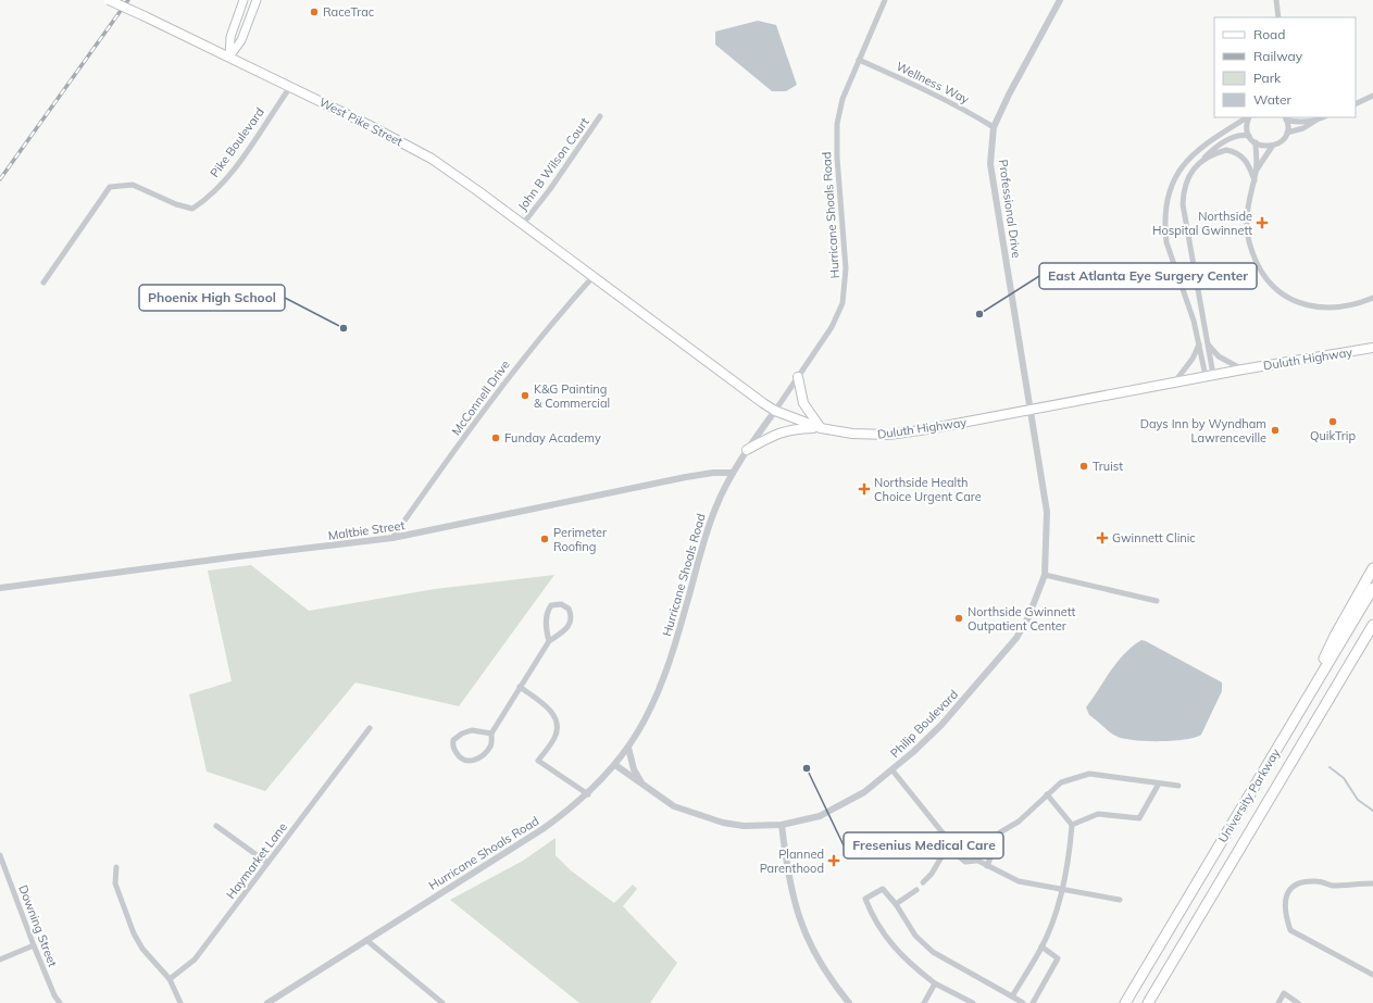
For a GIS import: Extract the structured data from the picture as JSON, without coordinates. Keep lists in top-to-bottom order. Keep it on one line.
{"streets":{"highway":["University Parkway"],"main road":["West Pike Street","Duluth Highway"],"street":["Wellness Way","Pike Boulevard","John B Wilson Court","Professional Drive","Hurricane Shoals Road","McConnell Drive","Maltbie Street","Philip Boulevard","Haymarket Lane","Downing Street"]},"crossings":[["Wellness Way","Professional Drive"],["Wellness Way","Hurricane Shoals Road"],["West Pike Street","Pike Boulevard"],["West Pike Street","John B Wilson Court"],["West Pike Street","Duluth Highway"],["West Pike Street","McConnell Drive"],["Professional Drive","Duluth Highway"],["Professional Drive","Philip Boulevard"],["Hurricane Shoals Road","Duluth Highway"],["Hurricane Shoals Road","Maltbie Street"],["Hurricane Shoals Road","Philip Boulevard"],["Duluth Highway","McConnell Drive"],["Duluth Highway","Philip Boulevard"],["McConnell Drive","Maltbie Street"]],"places":{"other":["RaceTrac","East Atlanta Eye Surgery Center","Phoenix High School","K&G Painting & Commercial","QuikTrip","Days Inn by Wyndham Lawrenceville","Funday Academy","Truist","Perimeter Roofing","Northside Gwinnett Outpatient Center","Fresenius Medical Care"],"health":["Northside Hospital Gwinnett","Northside Health Choice Urgent Care","Gwinnett Clinic","Planned Parenthood"]},"legend":["Road","Railway","Park","Water"]}
